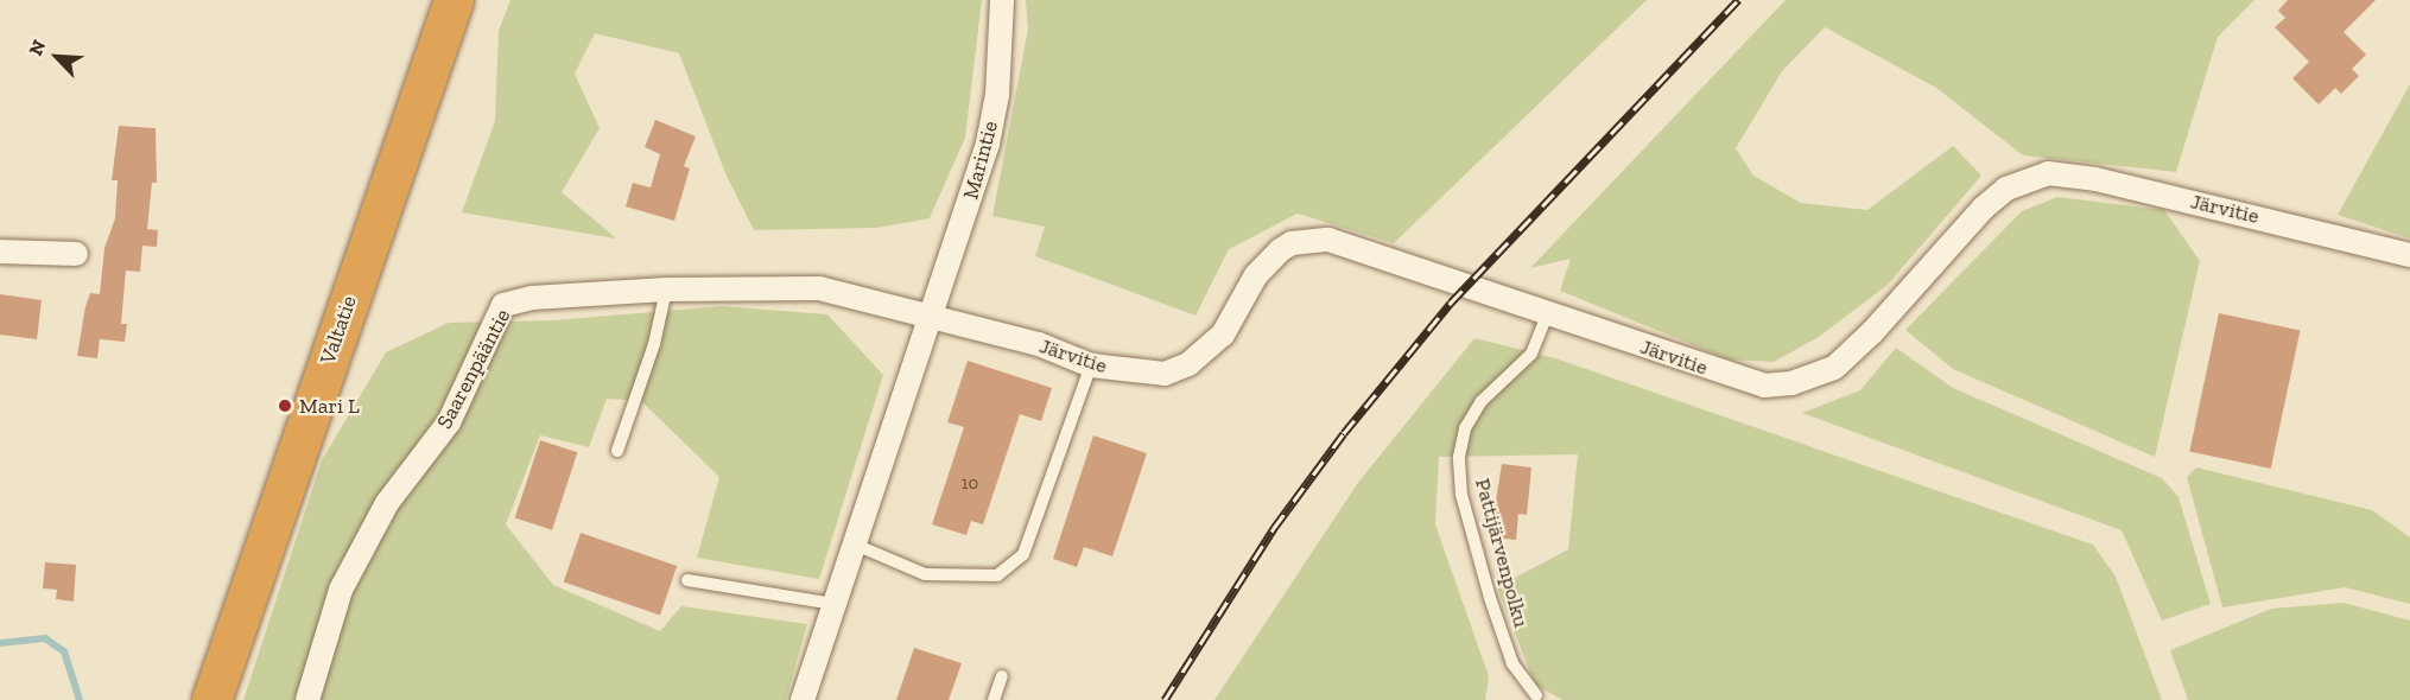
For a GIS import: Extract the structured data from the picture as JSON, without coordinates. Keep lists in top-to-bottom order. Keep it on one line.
{"streets":{"highway":["Valtatie"],"street":["Marintie","Järvitie","Saarenpääntie"],"lane":["Pattijärvenpolku"]},"crossings":[["Marintie","Järvitie"],["Marintie","Saarenpääntie"],["Järvitie","Saarenpääntie"],["Järvitie","Pattijärvenpolku"]],"places":["Mari L"],"house_numbers":["10"],"north":"top left"}
